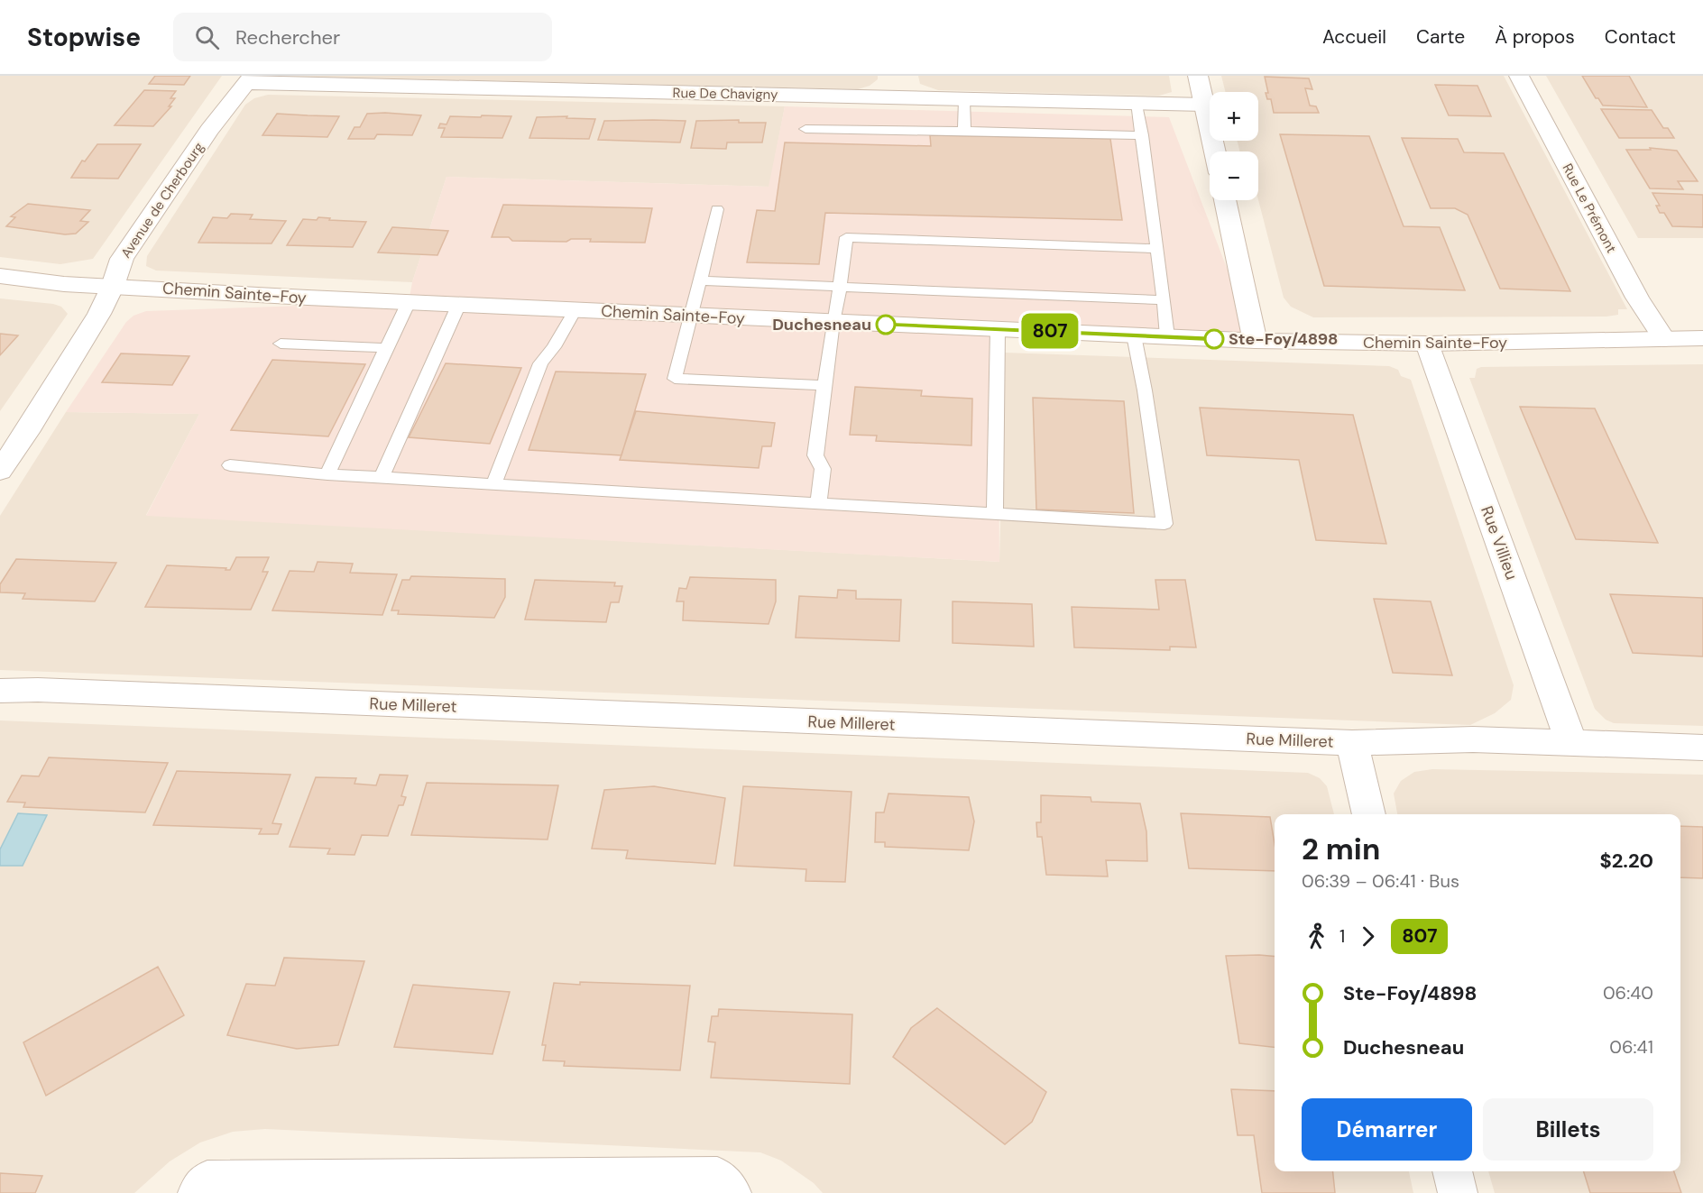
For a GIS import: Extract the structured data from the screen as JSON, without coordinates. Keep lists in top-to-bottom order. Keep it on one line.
{"streets":{"street":["Rue De Chavigny","Avenue de Cherbourg","Rue Le Prémont","Chemin Sainte-Foy","Rue Villieu","Rue Milleret"]},"crossings":[["Rue De Chavigny","Avenue de Cherbourg"],["Avenue de Cherbourg","Chemin Sainte-Foy"],["Rue Le Prémont","Chemin Sainte-Foy"],["Chemin Sainte-Foy","Rue Villieu"],["Rue Villieu","Rue Milleret"]],"places":["Duchesneau","Ste-Foy/4898"],"lines":["bus line 807"],"page":{"header":"Stopwise","search":"Rechercher","nav":["Accueil","Carte","À propos","Contact"],"on_map":"807","map_buttons":["+","−"],"heading":["2 min","06:39 – 06:41 · Bus","$2.20"],"legs":["1","807"],"list":[{"name":"Ste-Foy/4898","value":"06:40"},{"name":"Duchesneau","value":"06:41"}],"buttons":["Démarrer","Billets"]}}
